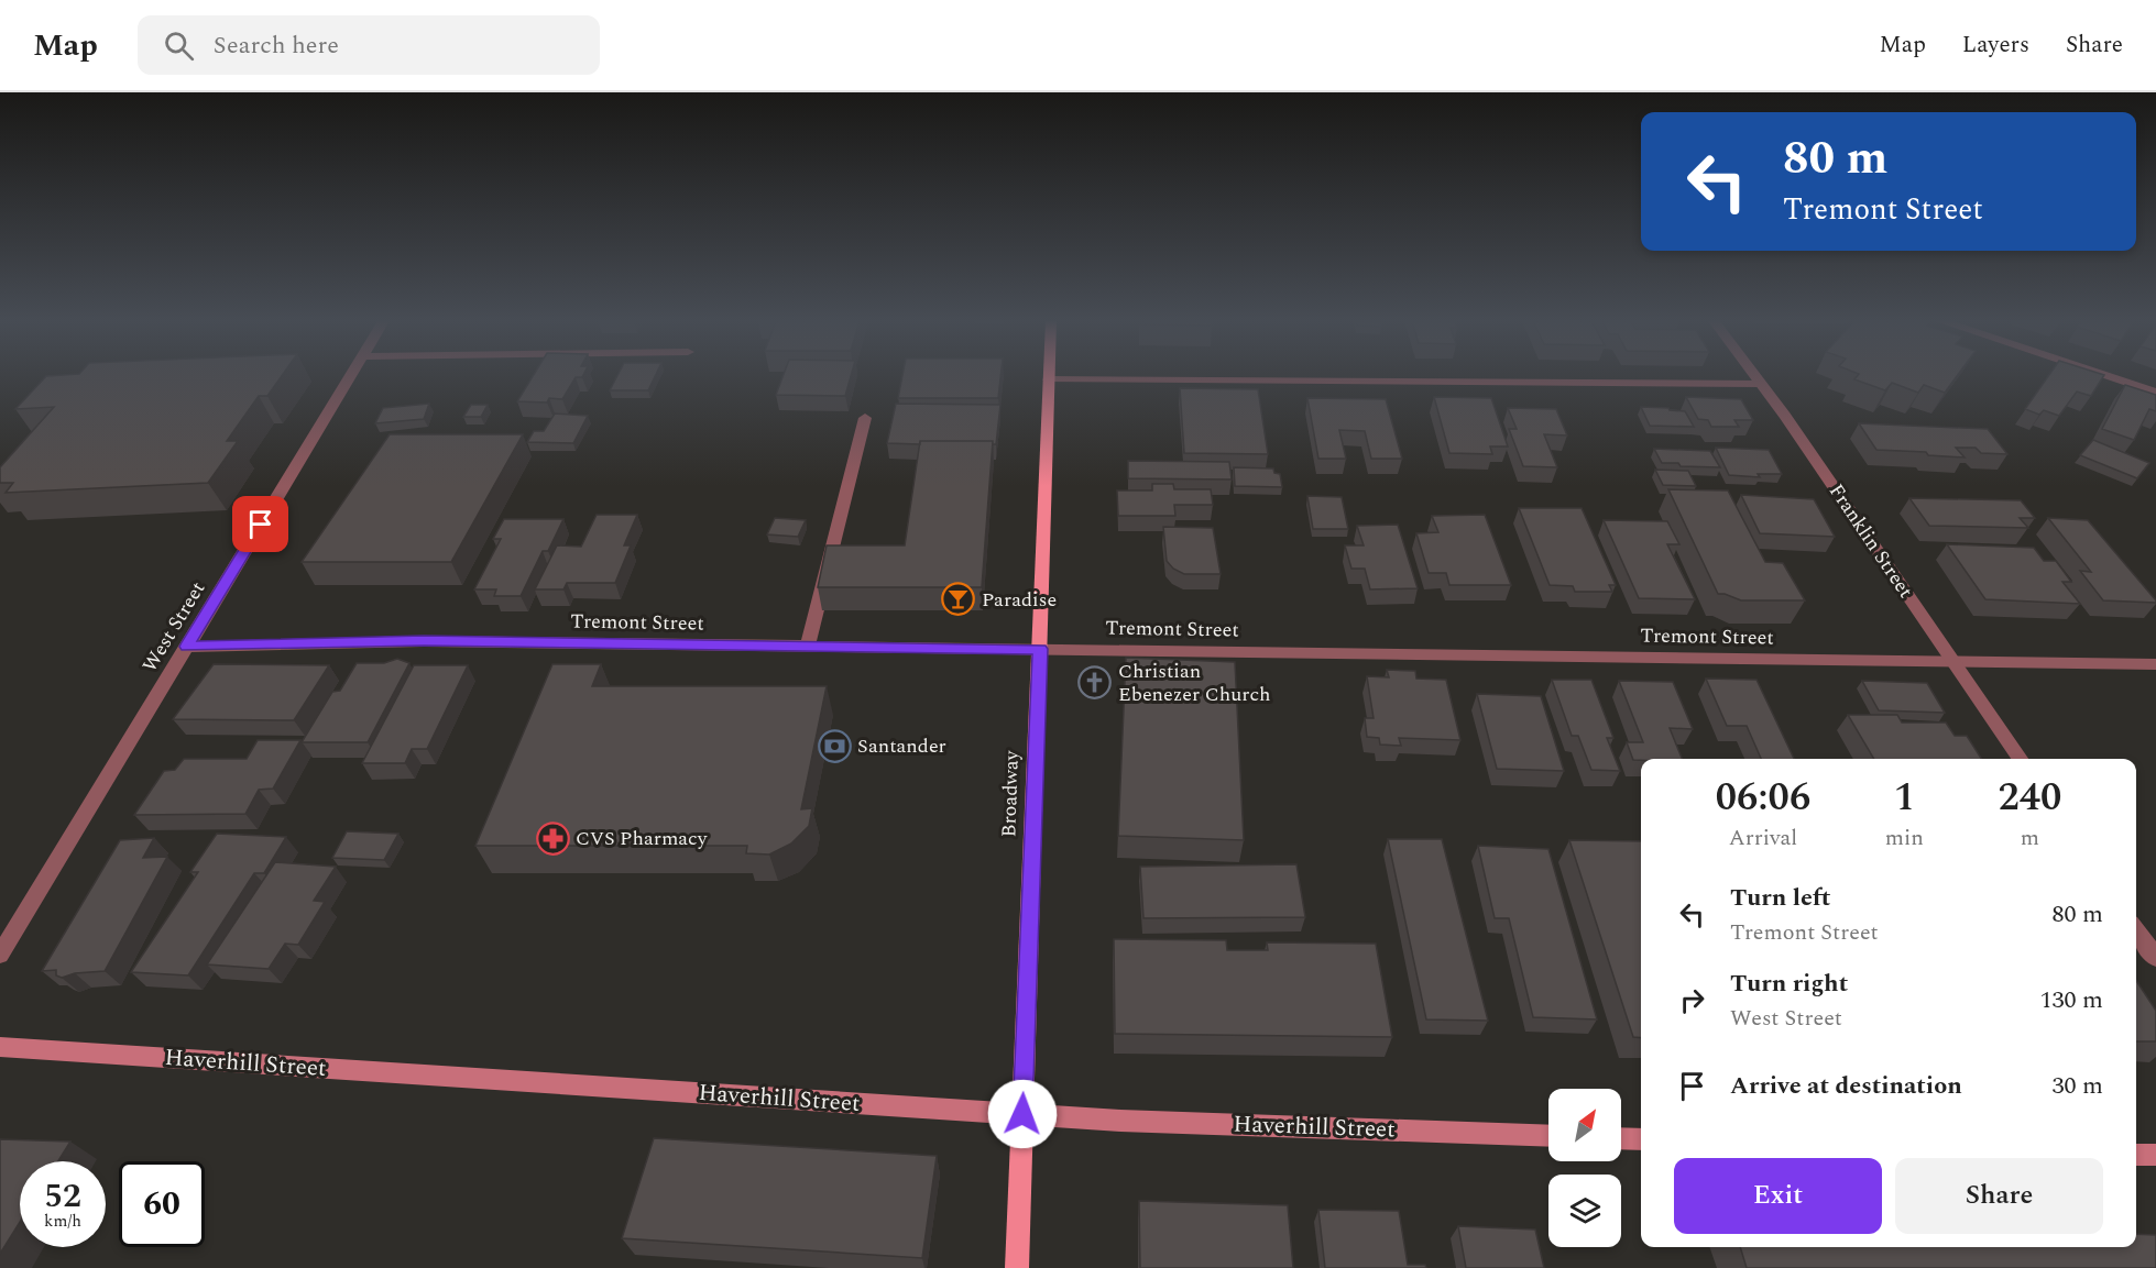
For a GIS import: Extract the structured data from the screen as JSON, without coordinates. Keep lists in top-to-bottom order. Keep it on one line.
{"streets":{"main road":["Broadway","Haverhill Street"],"street":["Franklin Street","Tremont Street","West Street"]},"crossings":[["Franklin Street","Tremont Street"],["Tremont Street","West Street"],["Tremont Street","Broadway"],["Broadway","Haverhill Street"]],"places":{"bar":["Paradise"],"church":["Christian Ebenezer Church"],"bank":["Santander"],"pharmacy":["CVS Pharmacy"]},"north":"top right","page":{"header":"Map","search":"Search here","nav":["Map","Layers","Share"],"turn":["80 m","Tremont Street"],"eta":["06:06","Arrival","1","min","240","m"],"list":[{"name":"Turn left","note":"Tremont Street","value":"80 m"},{"name":"Turn right","note":"West Street","value":"130 m"},{"name":"Arrive at destination","value":"30 m"}],"buttons":["Exit","Share"],"speed":"52 km/h","limit":"60"}}
